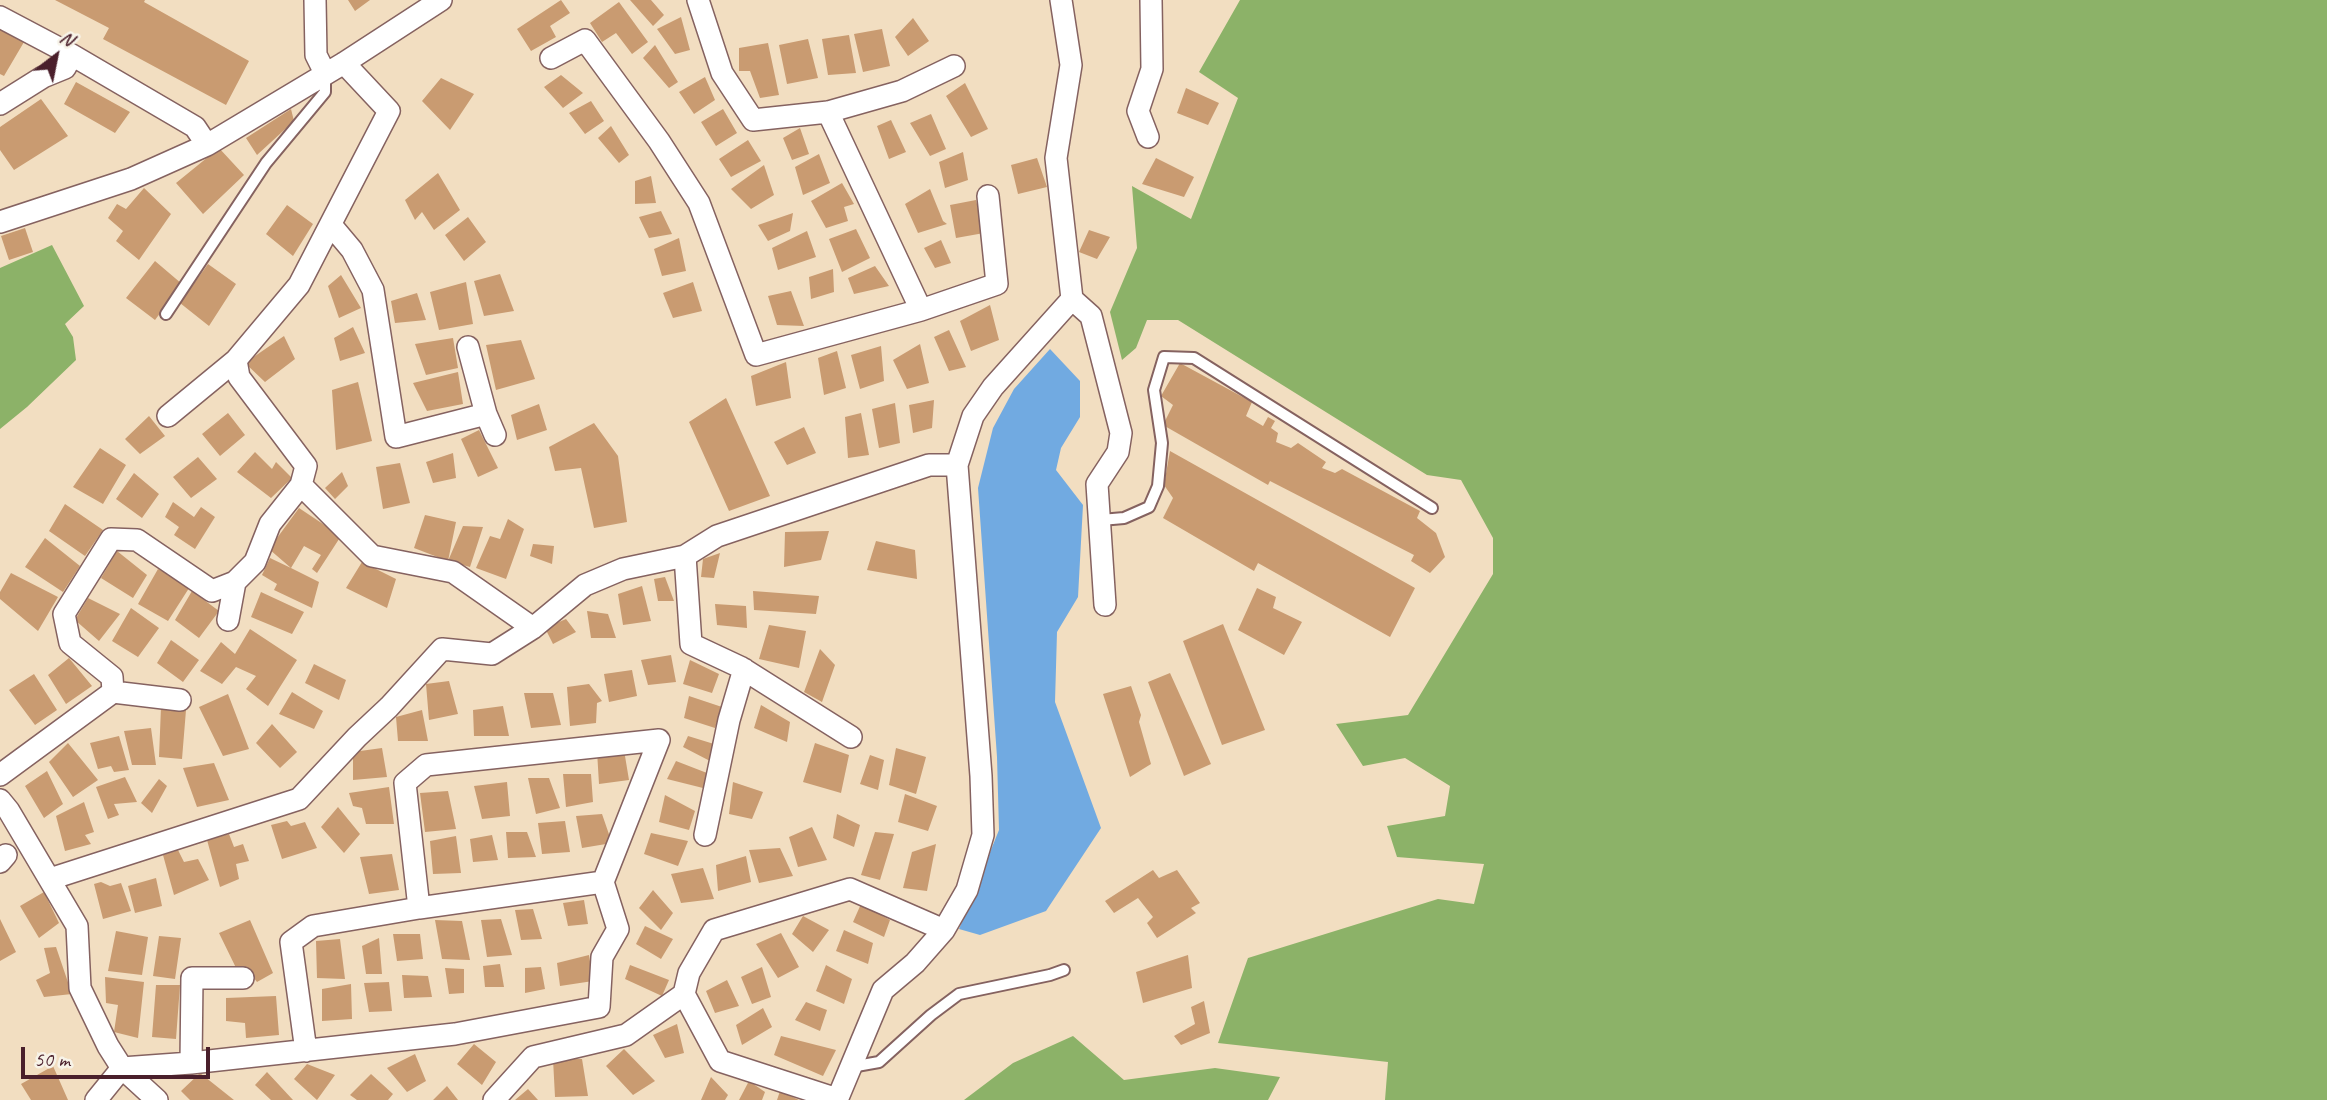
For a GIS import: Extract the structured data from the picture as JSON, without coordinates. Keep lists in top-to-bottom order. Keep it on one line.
{"scale_bar":"50 m","north":"top right"}
